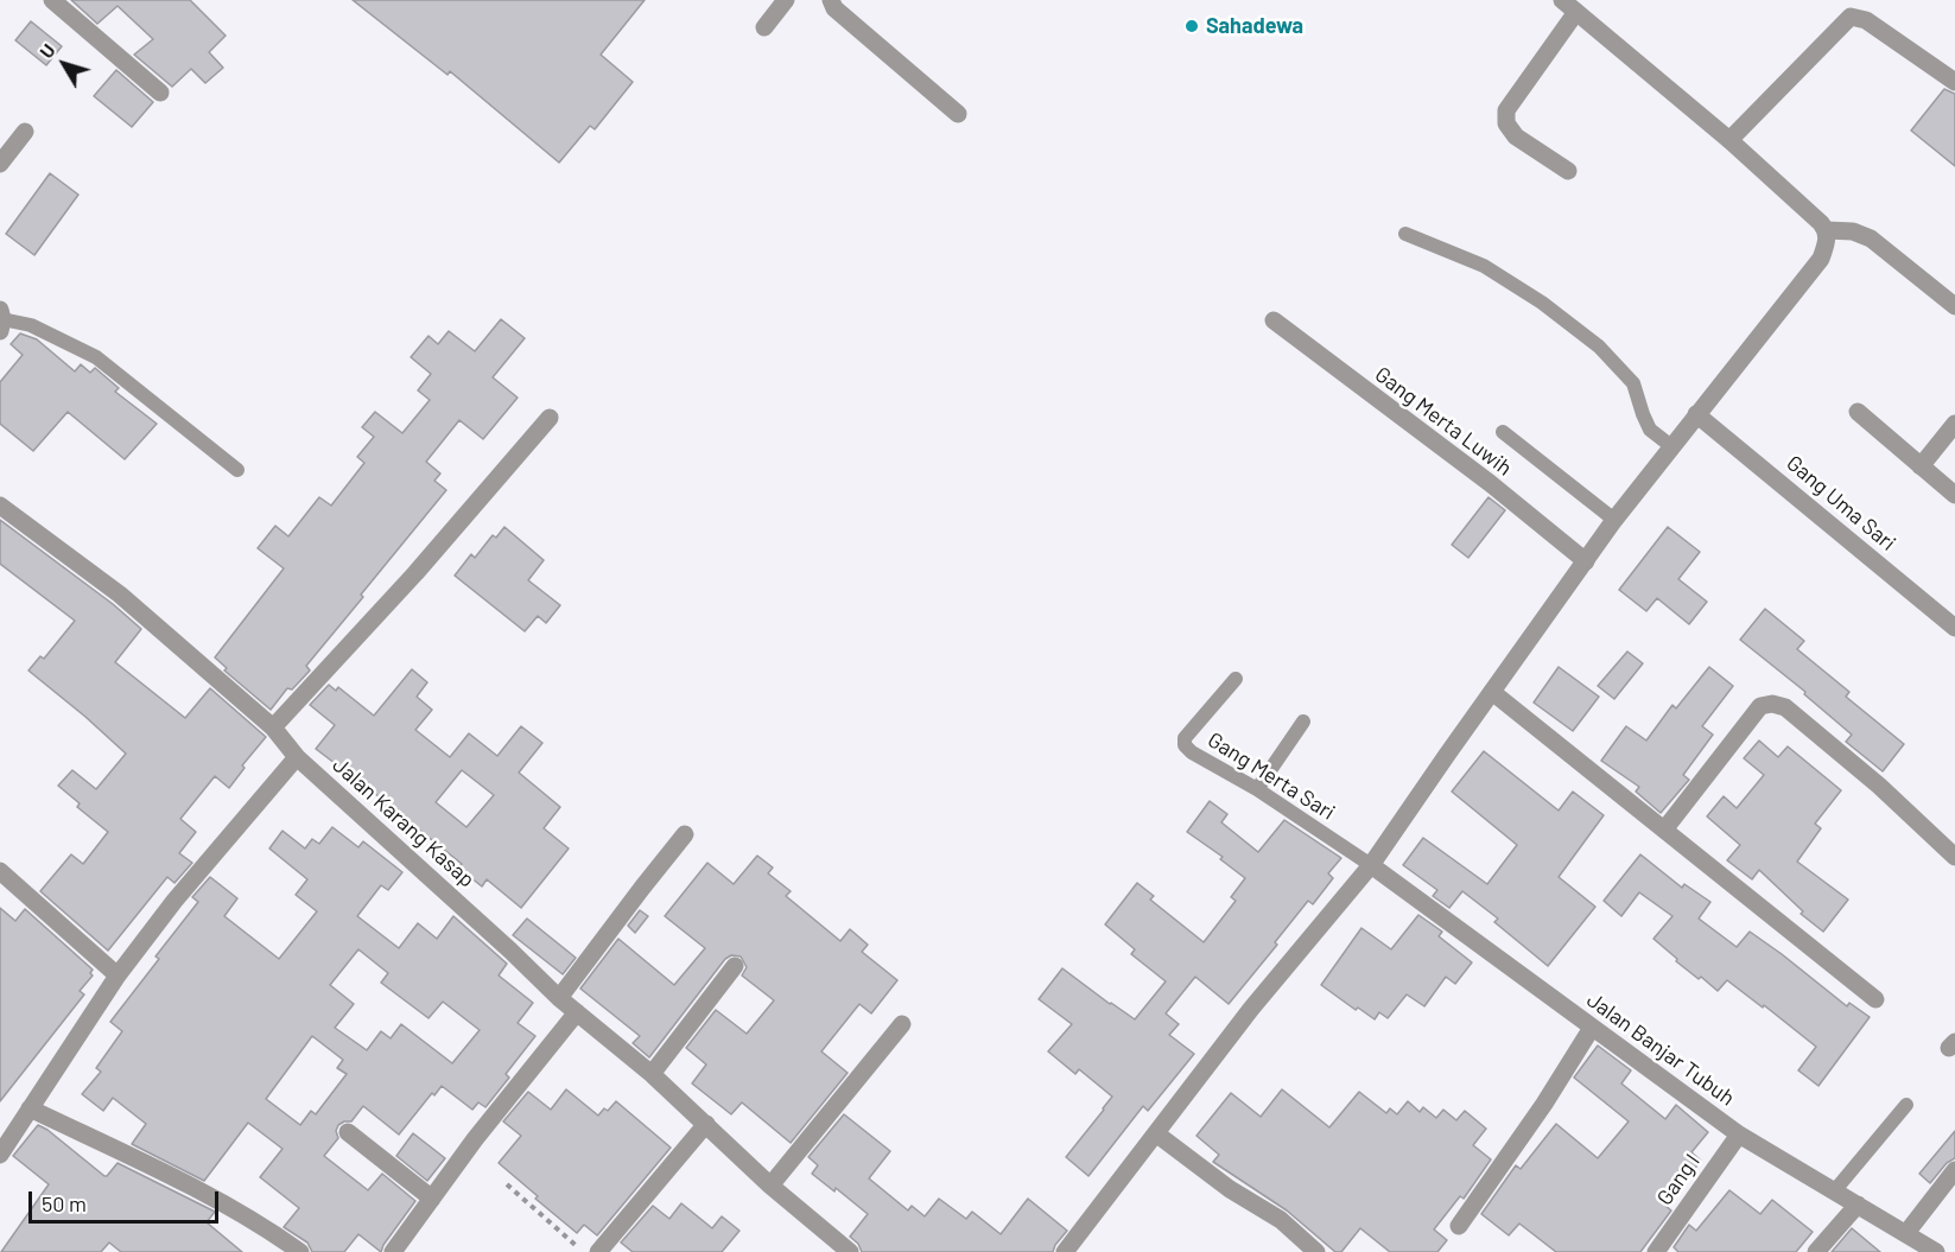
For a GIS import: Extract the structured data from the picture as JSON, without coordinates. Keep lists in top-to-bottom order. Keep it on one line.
{"streets":{"street":["Gang Merta Luwih","Gang Uma Sari","Jalan Karang Kasap","Jalan Banjar Tubuh","Gang I"],"lane":["Gang Merta Sari"]},"crossings":[["Gang Merta Sari","Jalan Banjar Tubuh"],["Jalan Banjar Tubuh","Gang I"]],"places":["Sahadewa"],"scale_bar":"50 m","north":"top left"}
